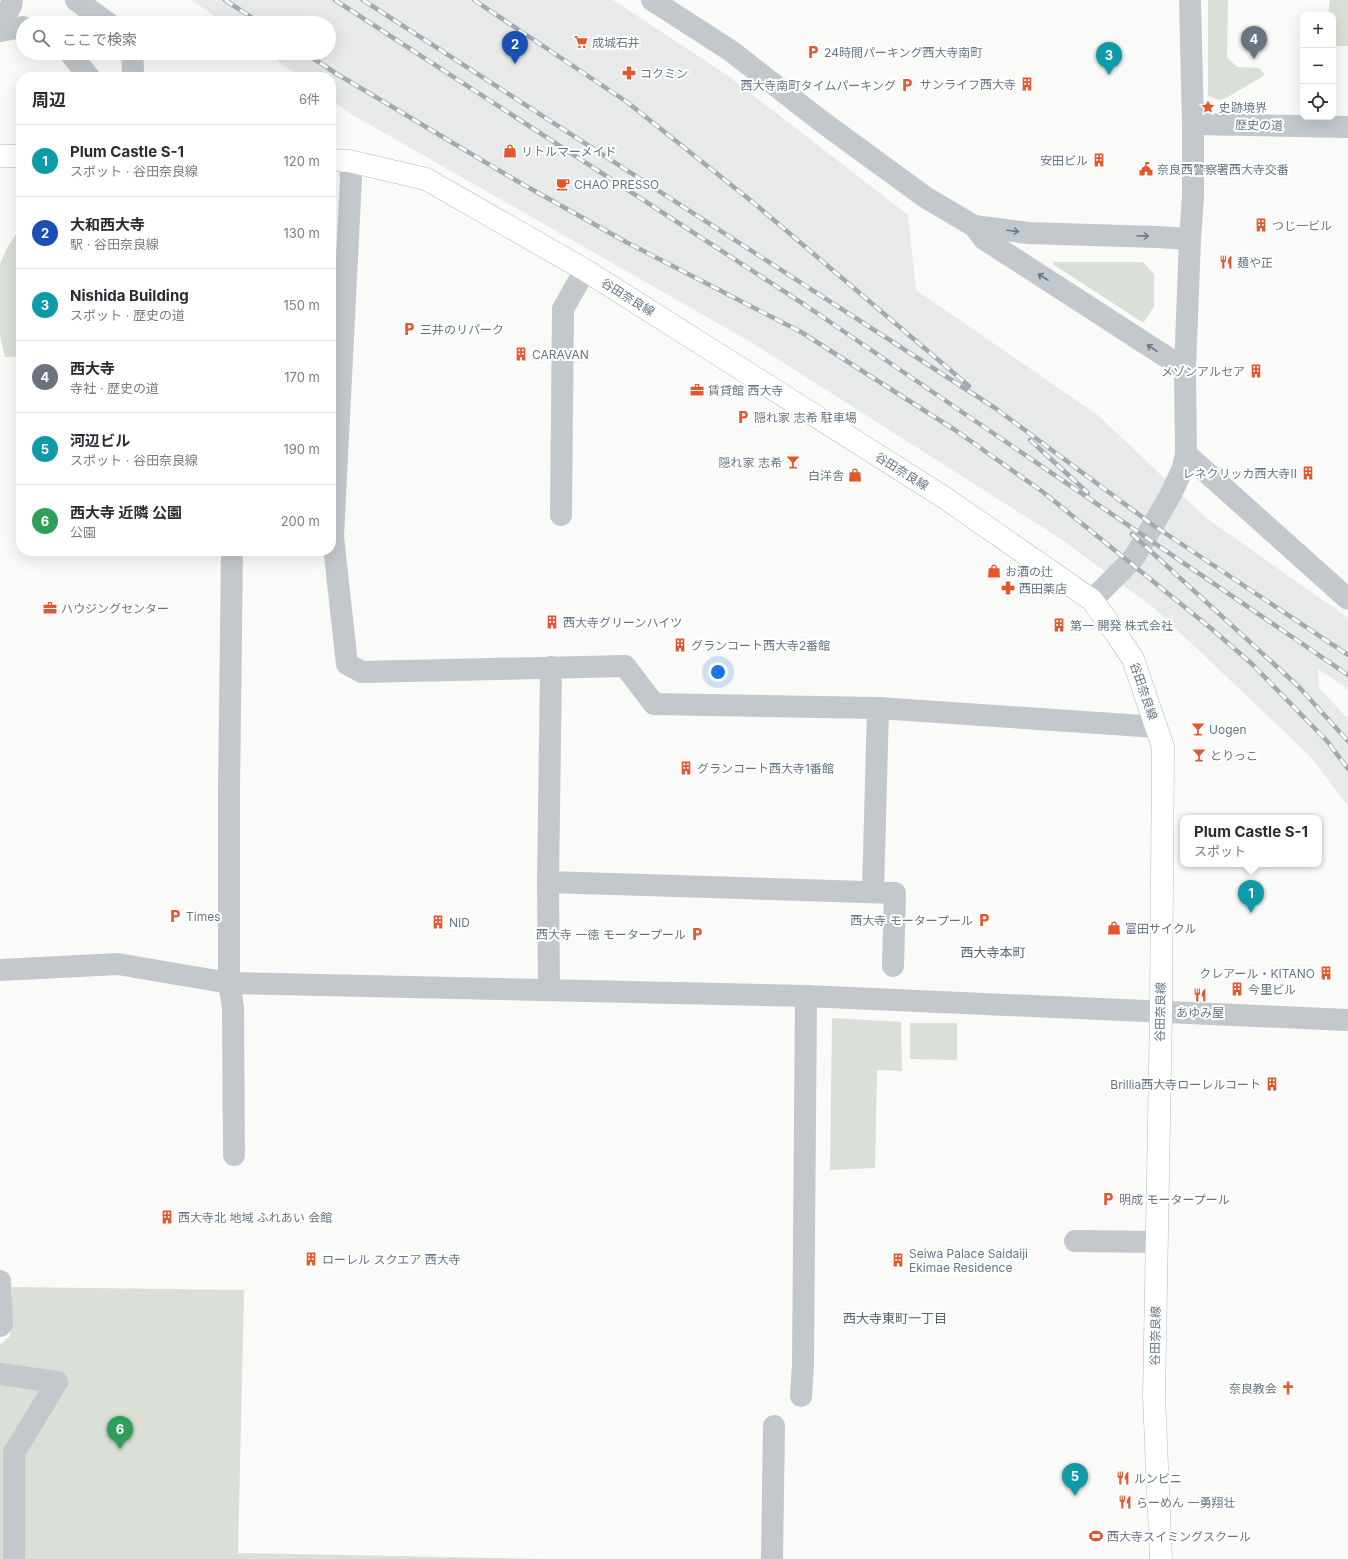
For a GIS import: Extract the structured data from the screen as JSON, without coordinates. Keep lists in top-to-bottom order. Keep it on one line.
{"streets":{"main road":["谷田奈良線"],"street":["歴史の道"]},"districts":["西大寺本町","西大寺東町一丁目"],"places":{"supermarket":["成城石井"],"parking":["24時間パーキング西大寺南町","西大寺南町タイムパーキング","三井のリパーク","隠れ家 志希 駐車場","Times","西大寺 モータープール","西大寺 一徳 モータープール","明成 モータープール"],"pharmacy":["コクミン","西田薬店"],"building":["サンライフ西大寺","安田ビル","つじ一ビル","CARAVAN","メゾンアルセア","レネクリッカ西大寺II","西大寺グリーンハイツ","第一 開発 株式会社","グランコート西大寺2番館","グランコート西大寺1番館","NID","クレアール・KITANO","今里ビル","Brillia西大寺ローレルコート","西大寺北 地域 ふれあい 会館","ローレル スクエア 西大寺","Seiwa Palace Saidaiji Ekimae Residence"],"place":["史跡境界"],"shop":["リトルマーメイド","白洋舎","お酒の辻","富田サイクル"],"public building":["奈良西警察署西大寺交番"],"cafe":["CHAO PRESSO"],"restaurant":["麺や正","あゆみ屋","ルンビニ","らーめん 一勇翔壮"],"office":["賃貸館 西大寺","ハウジングセンター"],"bar":["隠れ家 志希","Uogen","とりっこ"],"church":["奈良教会"],"sports":["西大寺スイミングスクール"]},"page":{"map_buttons":["+","−"],"search":"ここで検索","pins":["4","2","3","1","6","5"],"heading":["周辺","6件"],"list":[{"mark":"1","name":"Plum Castle S-1","note":"スポット · 谷田奈良線","value":"120 m"},{"mark":"2","name":"大和西大寺","note":"駅 · 谷田奈良線","value":"130 m"},{"mark":"3","name":"Nishida Building","note":"スポット · 歴史の道","value":"150 m"},{"mark":"4","name":"西大寺","note":"寺社 · 歴史の道","value":"170 m"},{"mark":"5","name":"河辺ビル","note":"スポット · 谷田奈良線","value":"190 m"},{"mark":"6","name":"西大寺 近隣 公園","note":"公園","value":"200 m"}],"popup":["Plum Castle S-1","スポット"]}}
